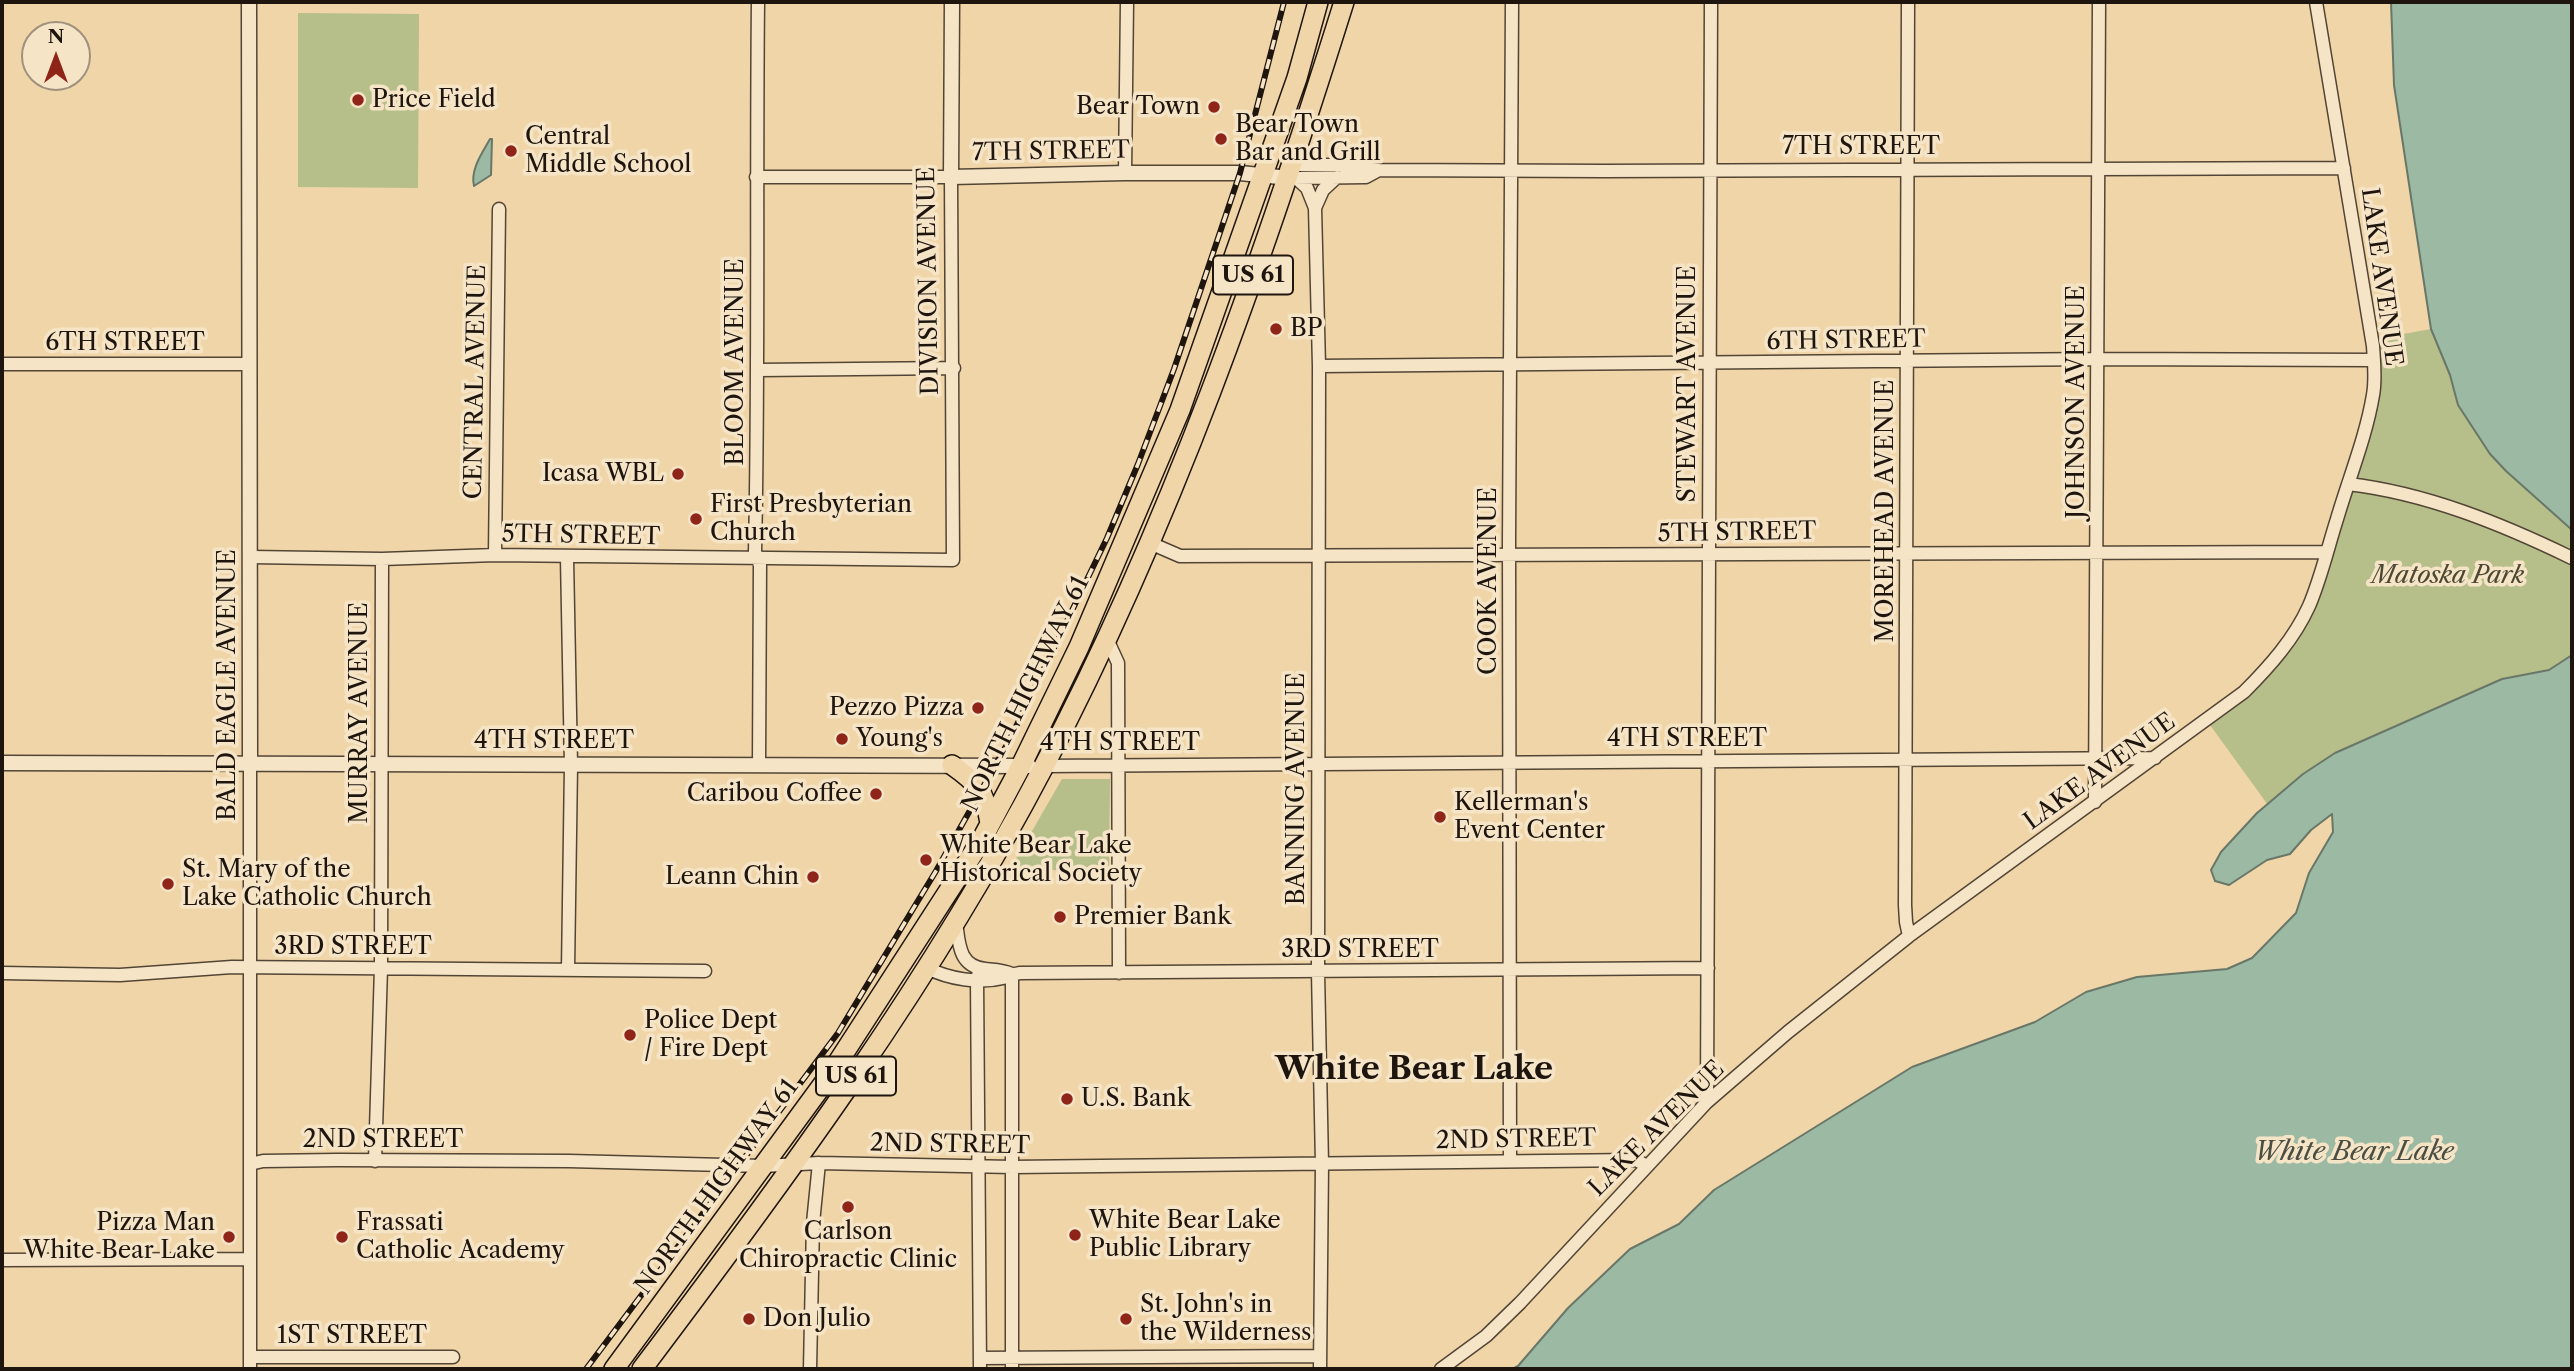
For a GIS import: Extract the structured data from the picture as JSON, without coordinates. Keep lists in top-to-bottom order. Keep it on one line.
{"streets":{"main road":["US 61","NORTH HIGHWAY 61"],"street":["7TH STREET","LAKE AVENUE","DIVISION AVENUE","6TH STREET","BLOOM AVENUE","CENTRAL AVENUE","STEWART AVENUE","JOHNSON AVENUE","MOREHEAD AVENUE","5TH STREET","COOK AVENUE","BALD EAGLE AVENUE","MURRAY AVENUE","4TH STREET","BANNING AVENUE","3RD STREET","2ND STREET","1ST STREET"]},"crossings":[["7TH STREET","LAKE AVENUE"],["7TH STREET","DIVISION AVENUE"],["7TH STREET","BLOOM AVENUE"],["7TH STREET","STEWART AVENUE"],["7TH STREET","JOHNSON AVENUE"],["7TH STREET","MOREHEAD AVENUE"],["7TH STREET","COOK AVENUE"],["7TH STREET","NORTH HIGHWAY 61"],["LAKE AVENUE","6TH STREET"],["LAKE AVENUE","STEWART AVENUE"],["LAKE AVENUE","JOHNSON AVENUE"],["LAKE AVENUE","MOREHEAD AVENUE"],["LAKE AVENUE","5TH STREET"],["LAKE AVENUE","4TH STREET"],["LAKE AVENUE","2ND STREET"],["DIVISION AVENUE","5TH STREET"],["6TH STREET","STEWART AVENUE"],["6TH STREET","JOHNSON AVENUE"],["6TH STREET","MOREHEAD AVENUE"],["6TH STREET","COOK AVENUE"],["6TH STREET","BALD EAGLE AVENUE"],["6TH STREET","BANNING AVENUE"],["BLOOM AVENUE","5TH STREET"],["BLOOM AVENUE","4TH STREET"],["CENTRAL AVENUE","5TH STREET"],["STEWART AVENUE","5TH STREET"],["STEWART AVENUE","4TH STREET"],["STEWART AVENUE","3RD STREET"],["JOHNSON AVENUE","5TH STREET"],["JOHNSON AVENUE","4TH STREET"],["MOREHEAD AVENUE","5TH STREET"],["MOREHEAD AVENUE","4TH STREET"],["5TH STREET","COOK AVENUE"],["5TH STREET","BALD EAGLE AVENUE"],["5TH STREET","NORTH HIGHWAY 61"],["5TH STREET","MURRAY AVENUE"],["5TH STREET","BANNING AVENUE"],["COOK AVENUE","4TH STREET"],["COOK AVENUE","3RD STREET"],["COOK AVENUE","2ND STREET"],["BALD EAGLE AVENUE","4TH STREET"],["BALD EAGLE AVENUE","3RD STREET"],["BALD EAGLE AVENUE","2ND STREET"],["BALD EAGLE AVENUE","1ST STREET"],["NORTH HIGHWAY 61","4TH STREET"],["NORTH HIGHWAY 61","3RD STREET"],["NORTH HIGHWAY 61","2ND STREET"],["MURRAY AVENUE","4TH STREET"],["MURRAY AVENUE","3RD STREET"],["MURRAY AVENUE","2ND STREET"],["4TH STREET","BANNING AVENUE"],["BANNING AVENUE","3RD STREET"],["BANNING AVENUE","2ND STREET"]],"districts":["White Bear Lake"],"water":["White Bear Lake"],"parks":["Matoska Park"],"places":["Price Field","Bear Town","Bear Town Bar and Grill","Central Middle School","BP","Icasa WBL","First Presbyterian Church","Pezzo Pizza","Young's","Caribou Coffee","Kellerman's Event Center","White Bear Lake Historical Society","Leann Chin","St. Mary of the Lake Catholic Church","Premier Bank","Police Dept / Fire Dept","U.S. Bank","Carlson Chiropractic Clinic","White Bear Lake Public Library","Pizza Man White Bear Lake","Frassati Catholic Academy","Don Julio","St. John's in the Wilderness"],"north":"top"}
